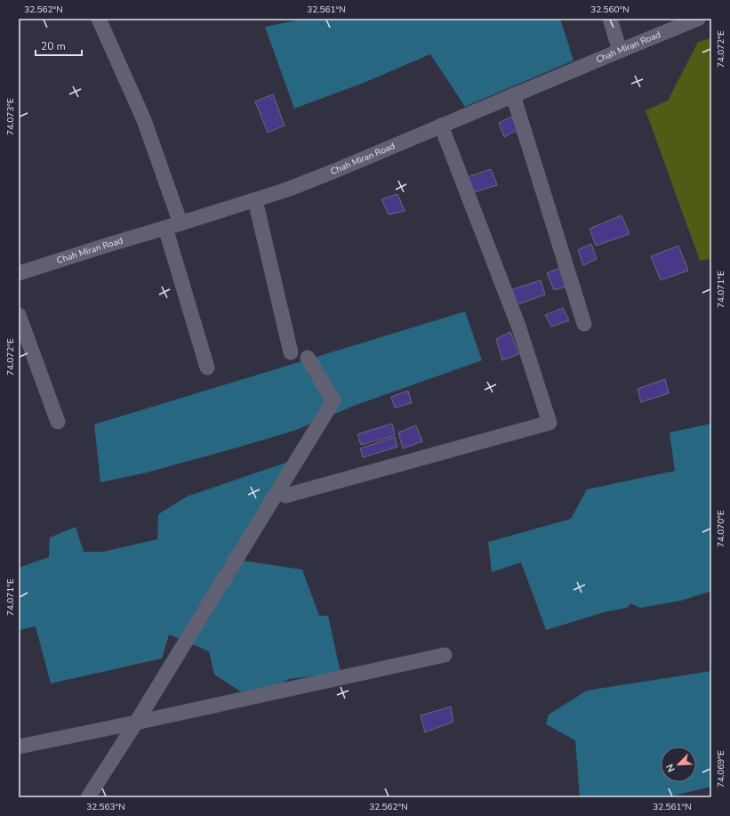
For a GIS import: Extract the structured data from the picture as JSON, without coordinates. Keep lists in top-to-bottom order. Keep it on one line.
{"streets":{"street":["Chah Miran Road"]},"scale_bar":"20 m","north":"bottom left","coordinates":["32.562°N","32.561°N","32.560°N","74.072°E","74.073°E","74.071°E","74.070°E","74.069°E","32.563°N"]}
